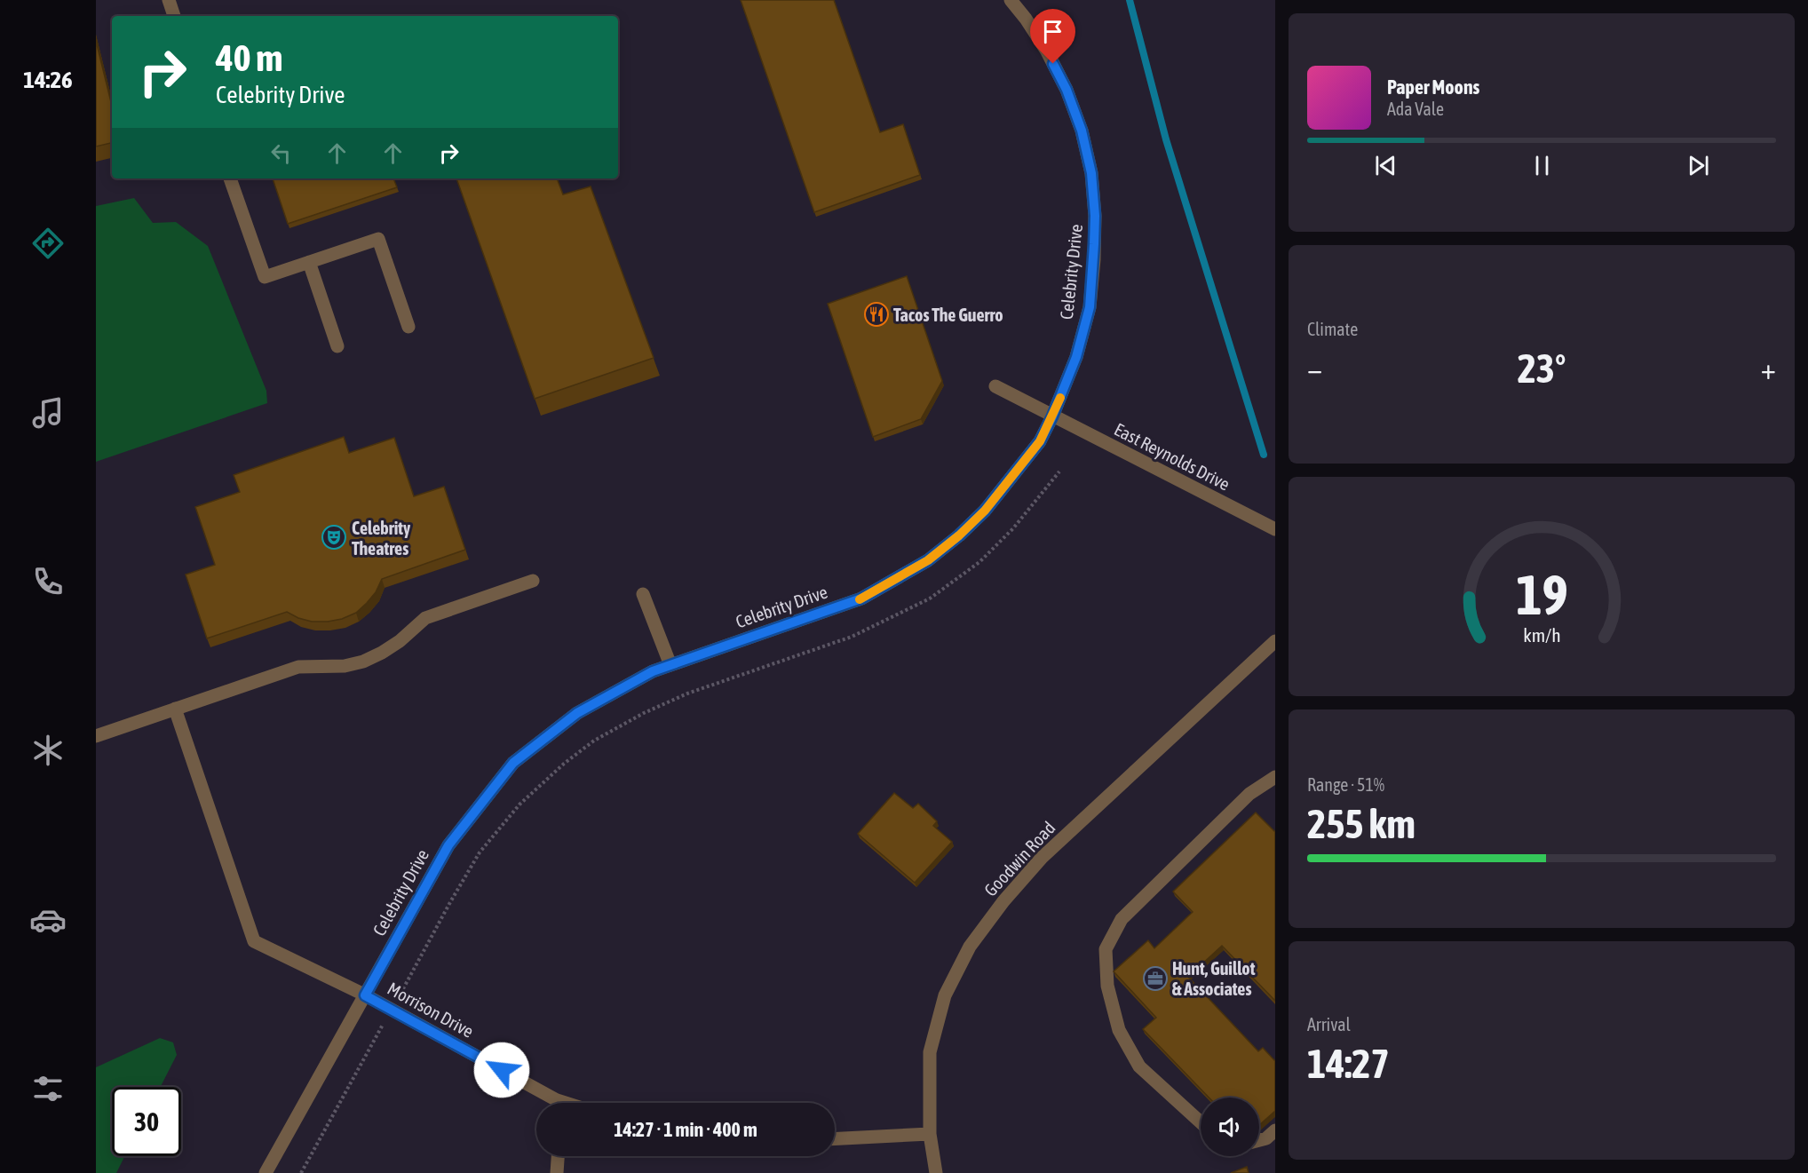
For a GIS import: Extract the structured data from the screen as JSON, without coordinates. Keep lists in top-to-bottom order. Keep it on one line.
{"streets":{"street":["Celebrity Drive","East Reynolds Drive","Goodwin Road","Morrison Drive"]},"crossings":[["Celebrity Drive","East Reynolds Drive"],["Celebrity Drive","Morrison Drive"]],"places":{"restaurant":["Tacos The Guerro"],"theatre":["Celebrity Theatres"],"office":["Hunt, Guillot & Associates"]},"page":{"tabs":"14:26","turn":["40 m","Celebrity Drive"],"song":["Paper Moons","Ada Vale"],"tile":["Climate",["Range · 51%","255 km"],["Arrival","14:27"]],"heat":["−","23°","+"],"limit":"30","trip":"14:27 · 1 min · 400 m","gauge":["19","km/h"]}}
